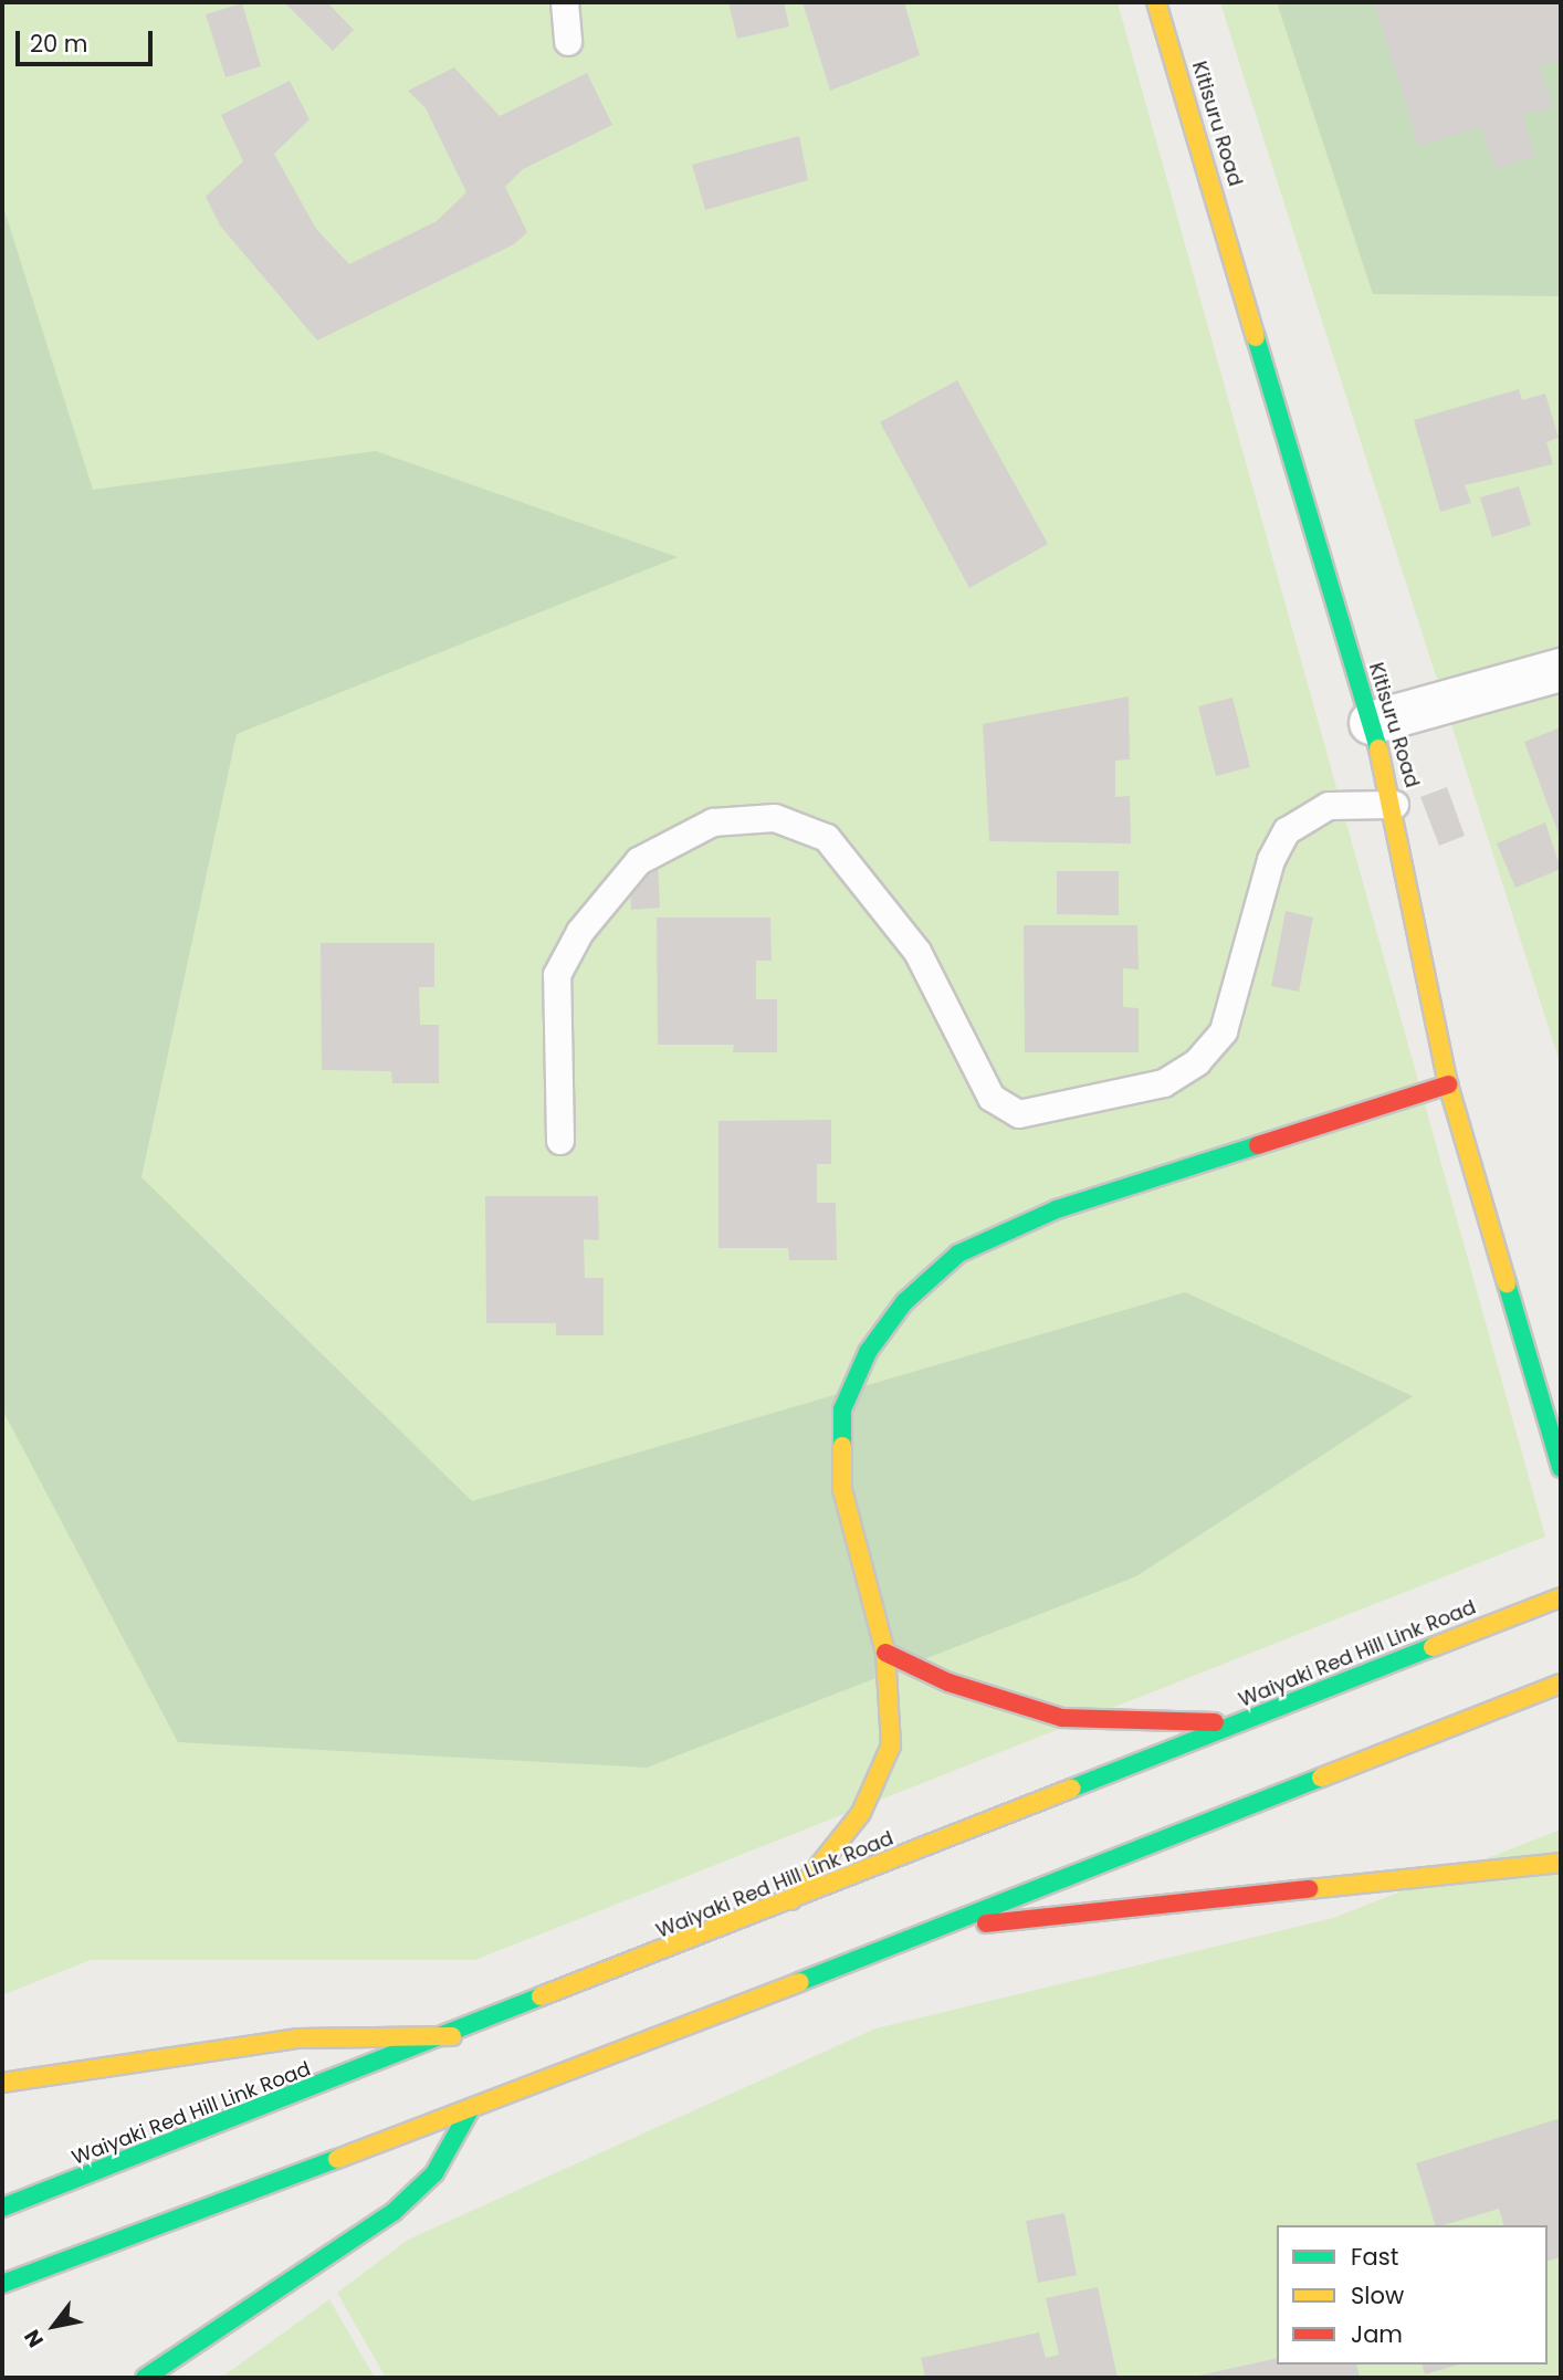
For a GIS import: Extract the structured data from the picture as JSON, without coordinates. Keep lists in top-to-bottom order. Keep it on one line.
{"streets":{"main road":["Kitisuru Road","Waiyaki Red Hill Link Road"]},"legend":["Fast","Slow","Jam"],"scale_bar":"20 m","north":"bottom left"}
